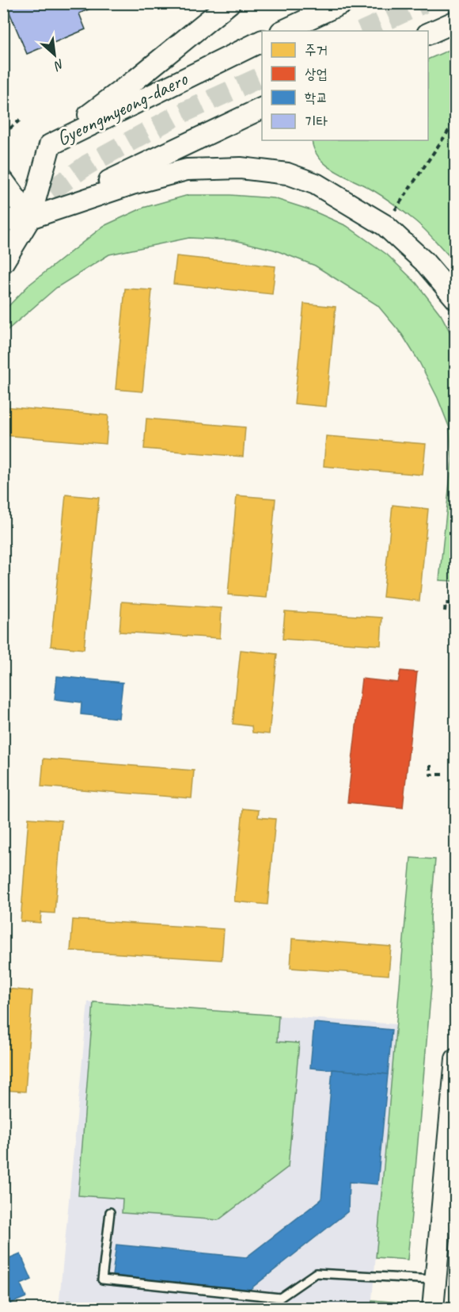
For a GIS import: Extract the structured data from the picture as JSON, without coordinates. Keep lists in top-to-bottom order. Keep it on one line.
{"streets":{"main road":["Gyeongmyeong-daero"]},"legend":["주거","상업","학교","기타"],"north":"bottom right"}
